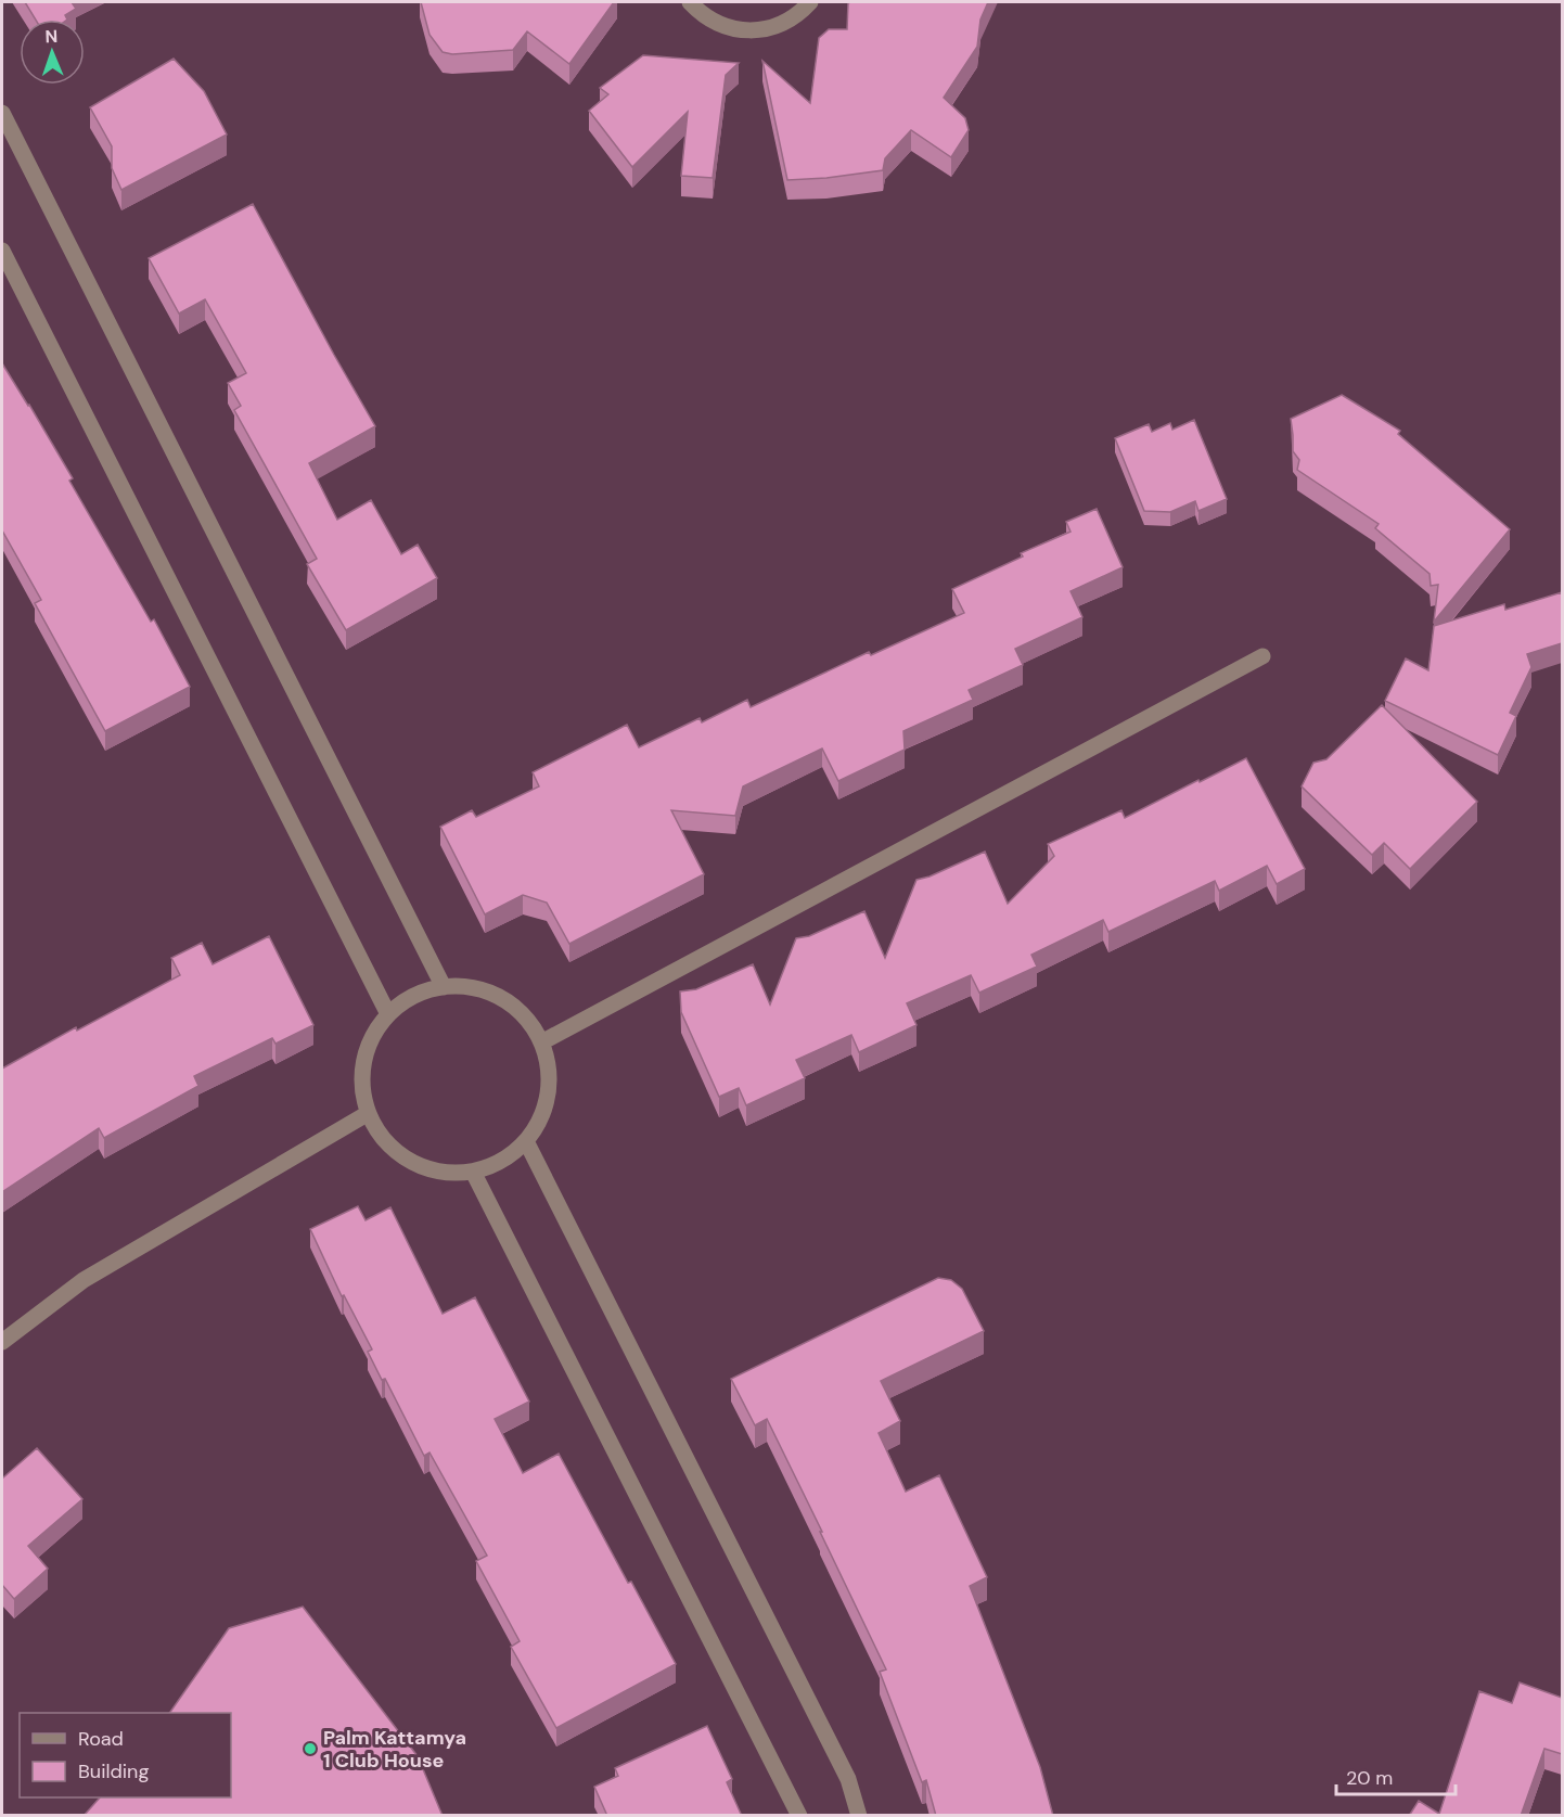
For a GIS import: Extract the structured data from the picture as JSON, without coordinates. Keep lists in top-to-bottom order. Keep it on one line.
{"places":["Palm Kattamya 1 Club House"],"legend":["Road","Building"],"scale_bar":"20 m","north":"top"}
